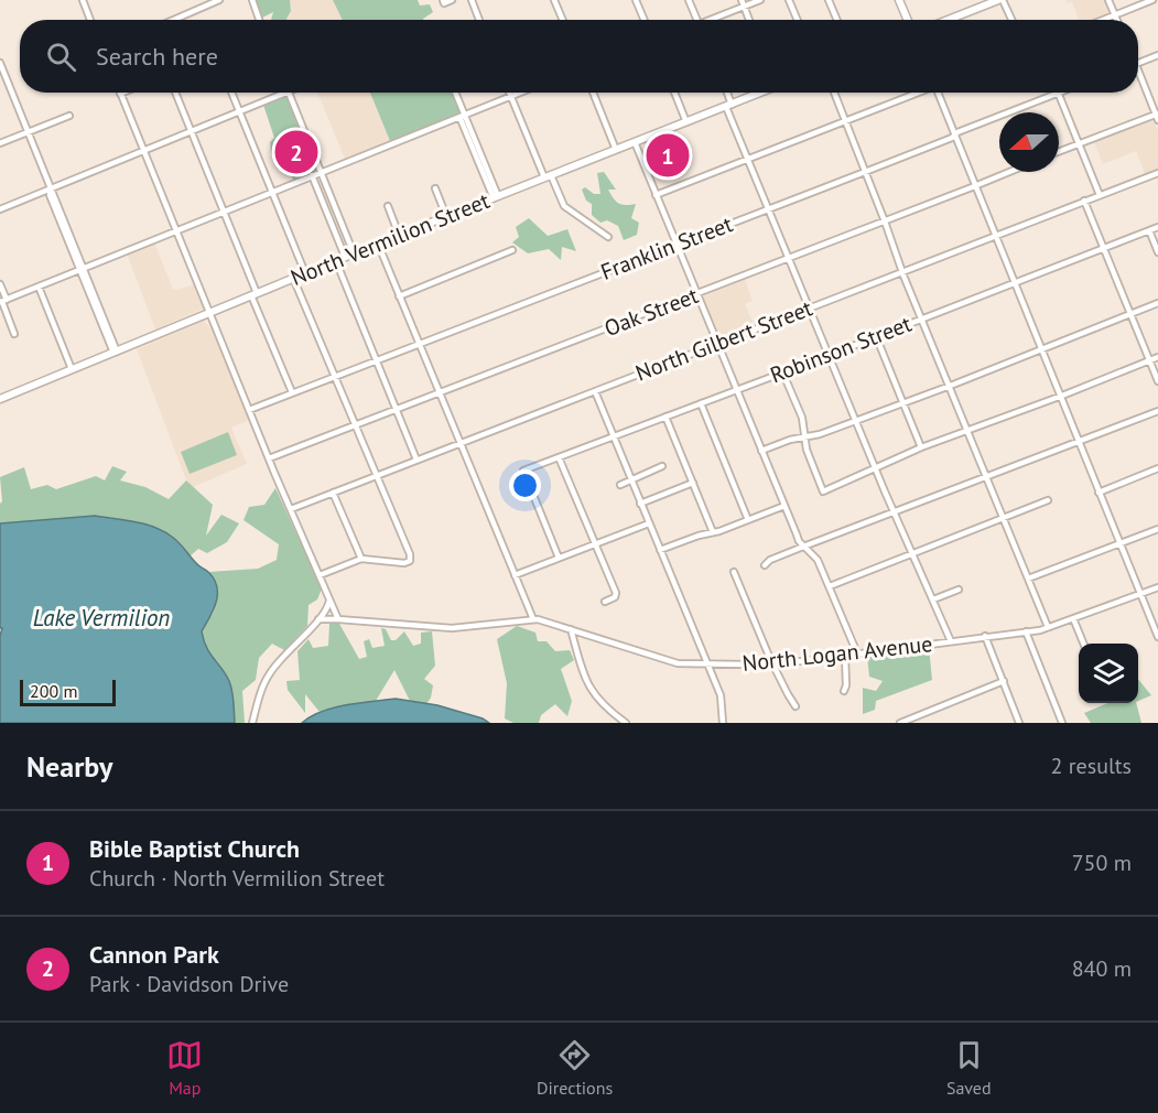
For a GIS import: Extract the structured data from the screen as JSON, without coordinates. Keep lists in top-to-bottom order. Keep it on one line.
{"streets":{"main road":["North Vermilion Street"],"street":["Franklin Street","Oak Street","North Gilbert Street","Robinson Street","North Logan Avenue"]},"water":["Lake Vermilion"],"scale_bar":"200 m","north":"left","page":{"search":"Search here","pins":["2","1"],"scale":"200 m","heading":["Nearby","2 results"],"list":[{"mark":"1","name":"Bible Baptist Church","note":"Church · North Vermilion Street","value":"750 m"},{"mark":"2","name":"Cannon Park","note":"Park · Davidson Drive","value":"840 m"}],"nav":["Map","Directions","Saved"]}}
